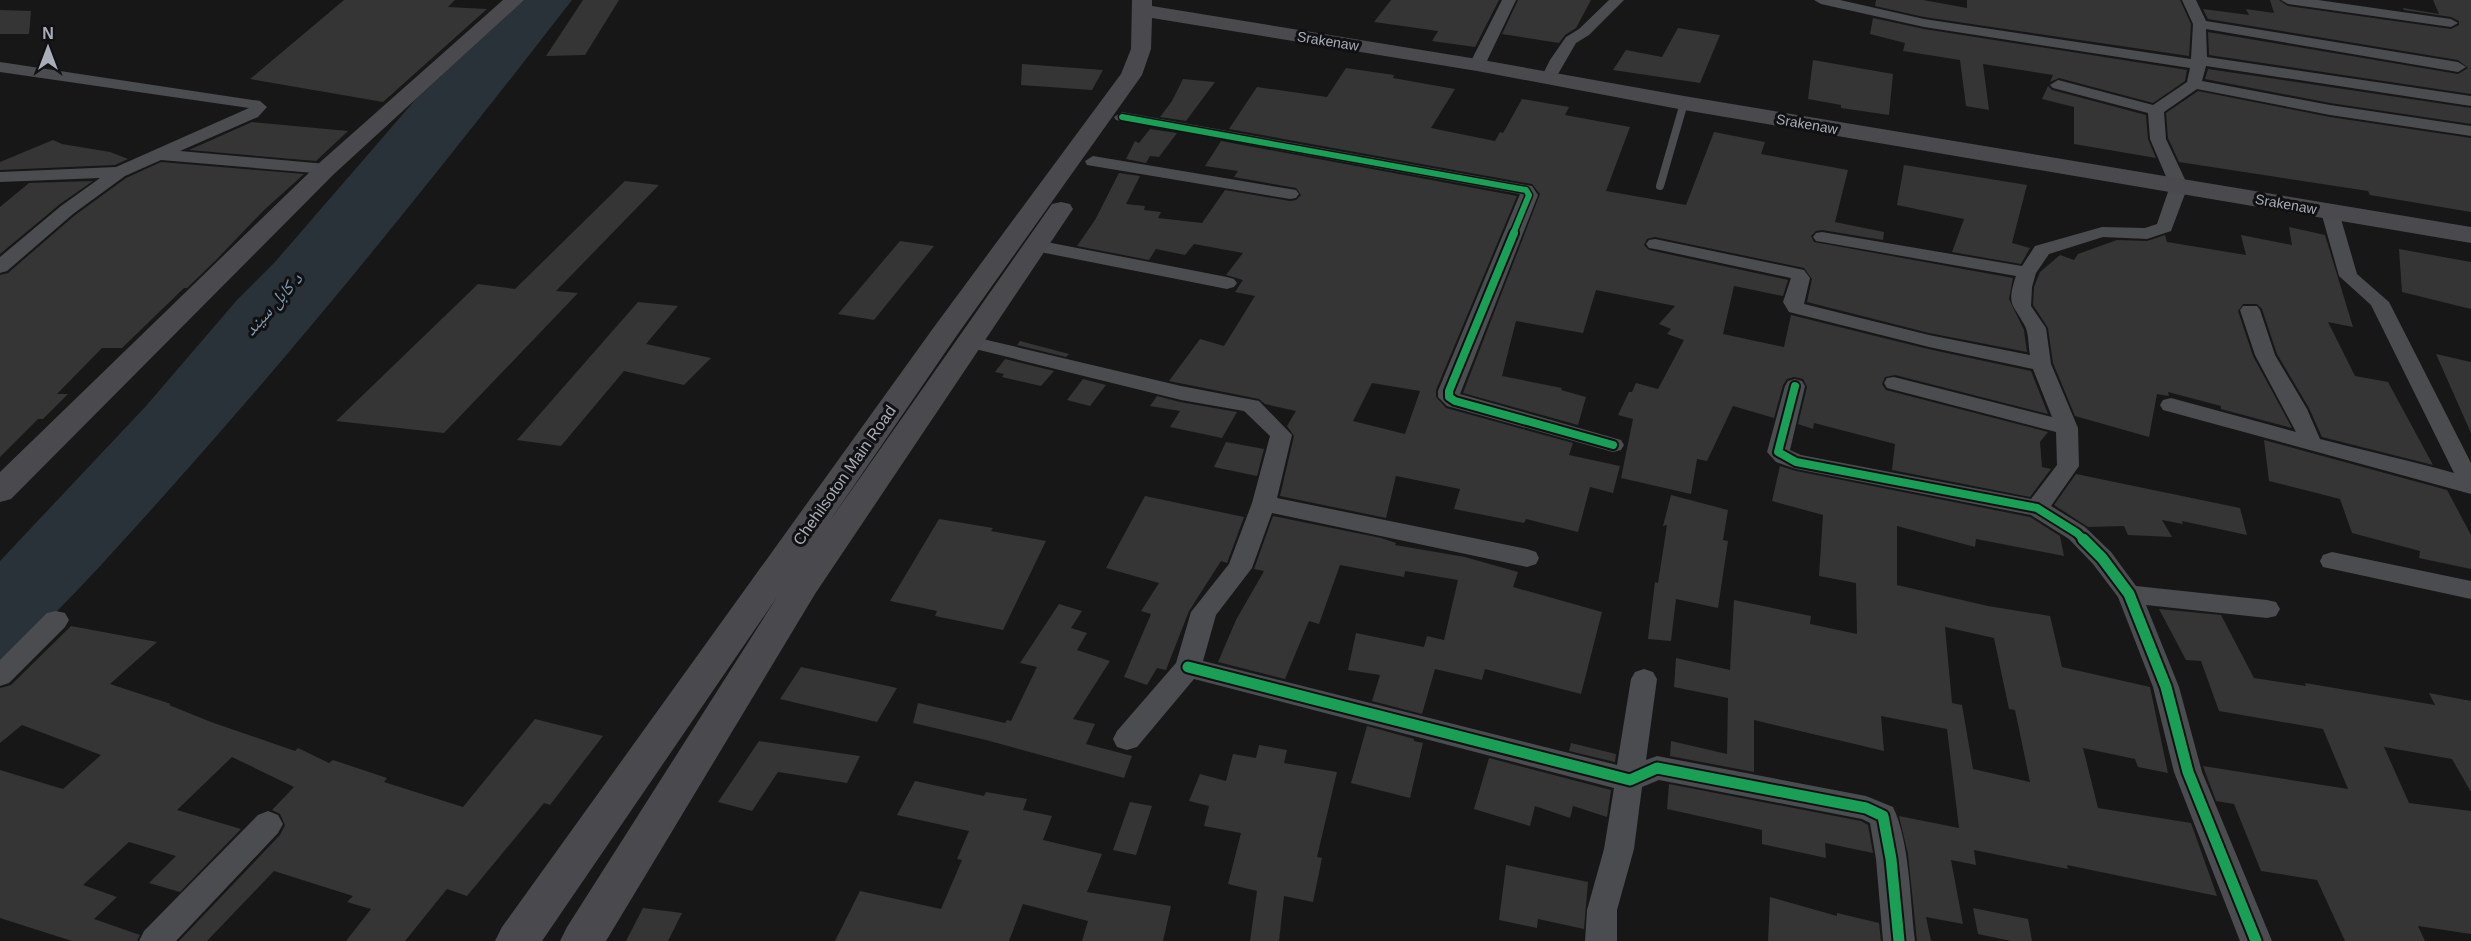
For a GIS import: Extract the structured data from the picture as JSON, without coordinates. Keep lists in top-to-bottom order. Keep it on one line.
{"streets":{"main road":["Srakenaw","Chehilsoton Main Road"]},"crossings":[["Srakenaw","Chehilsoton Main Road"]],"water":["د کابل سيند"],"north":"top"}
